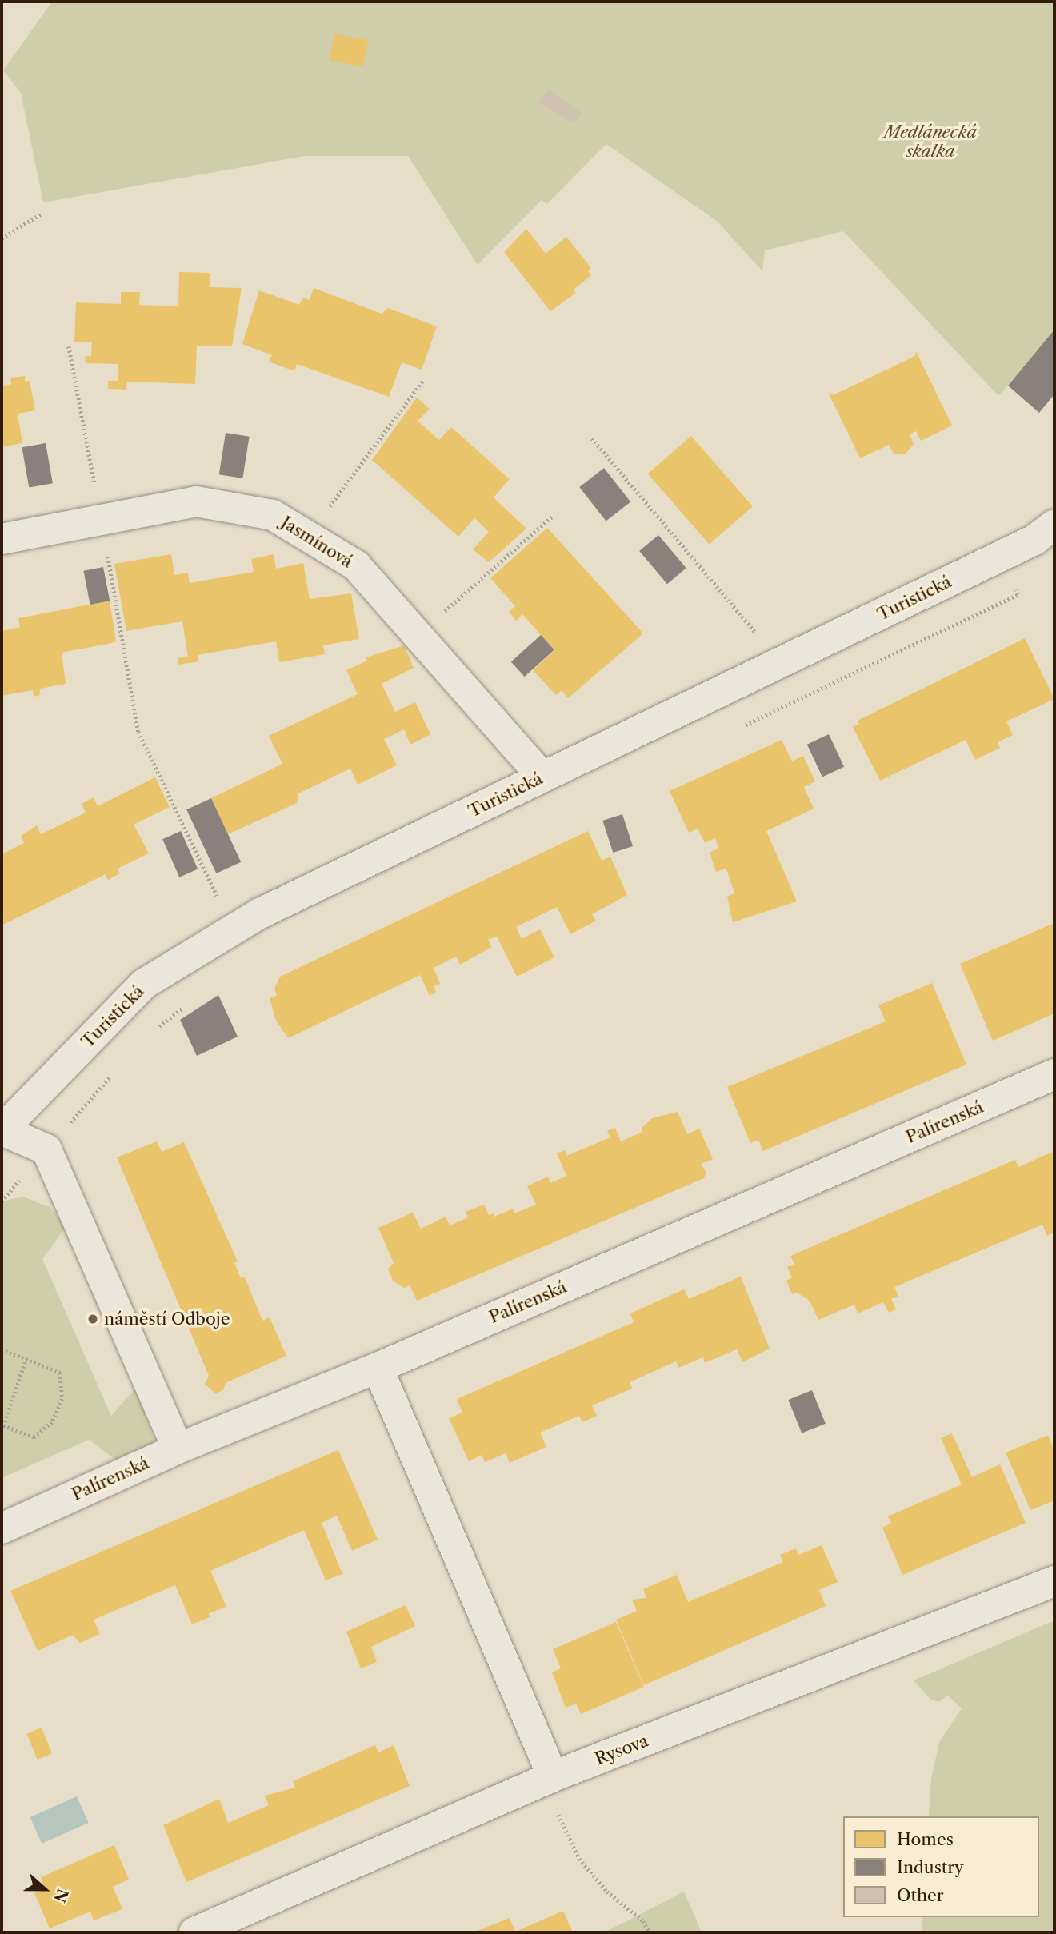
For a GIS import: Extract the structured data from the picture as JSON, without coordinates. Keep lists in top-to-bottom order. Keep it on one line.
{"streets":{"street":["Jasmínová","Turistická","Palírenská","Rysova"]},"crossings":[["Jasmínová","Turistická"]],"parks":["Medlánecká skalka"],"places":["náměstí Odboje"],"legend":["Homes","Industry","Other"],"north":"right"}
